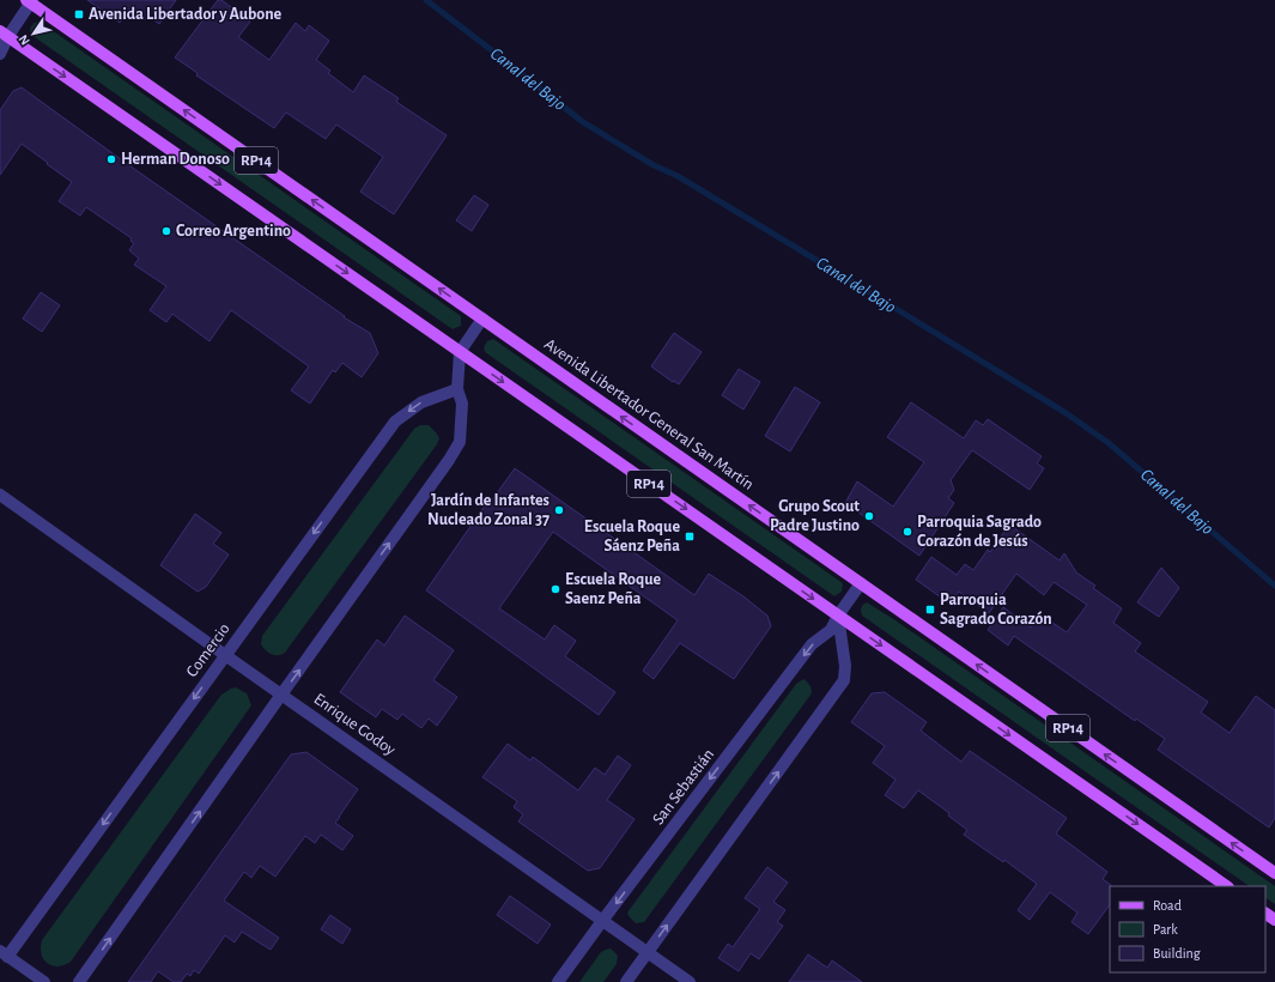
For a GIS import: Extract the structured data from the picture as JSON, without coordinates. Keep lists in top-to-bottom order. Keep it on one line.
{"streets":{"main road":["RP14","Avenida Libertador General San Martín"],"street":["Comercio","Enrique Godoy","San Sebastián"]},"crossings":[["RP14","San Sebastián"],["Avenida Libertador General San Martín","San Sebastián"],["Comercio","Enrique Godoy"],["Enrique Godoy","San Sebastián"]],"water":["Canal del Bajo"],"places":{"transit":["Avenida Libertador y Aubone","Escuela Roque Sáenz Peña","Parroquia Sagrado Corazón"],"other":["Herman Donoso","Correo Argentino","Jardín de Infantes Nucleado Zonal 37","Grupo Scout Padre Justino","Parroquia Sagrado Corazón de Jesús","Escuela Roque Saenz Peña"]},"legend":["Road","Park","Building"],"north":"bottom left"}
